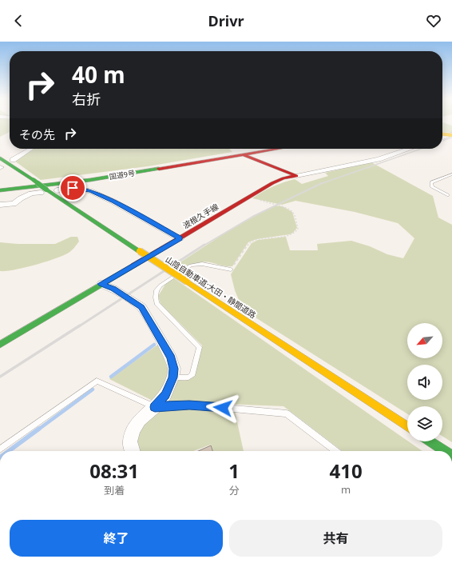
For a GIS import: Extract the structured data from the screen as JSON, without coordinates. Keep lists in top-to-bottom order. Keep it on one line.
{"streets":{"main road":["国道9号","波根久手線","山陰自動車道;大田・静間道路"]},"north":"bottom left","page":{"header":"Drivr","turn":["40 m","右折"],"then":"その先","eta":["08:31","到着","1","分","410","m"],"buttons":["終了","共有"]}}
